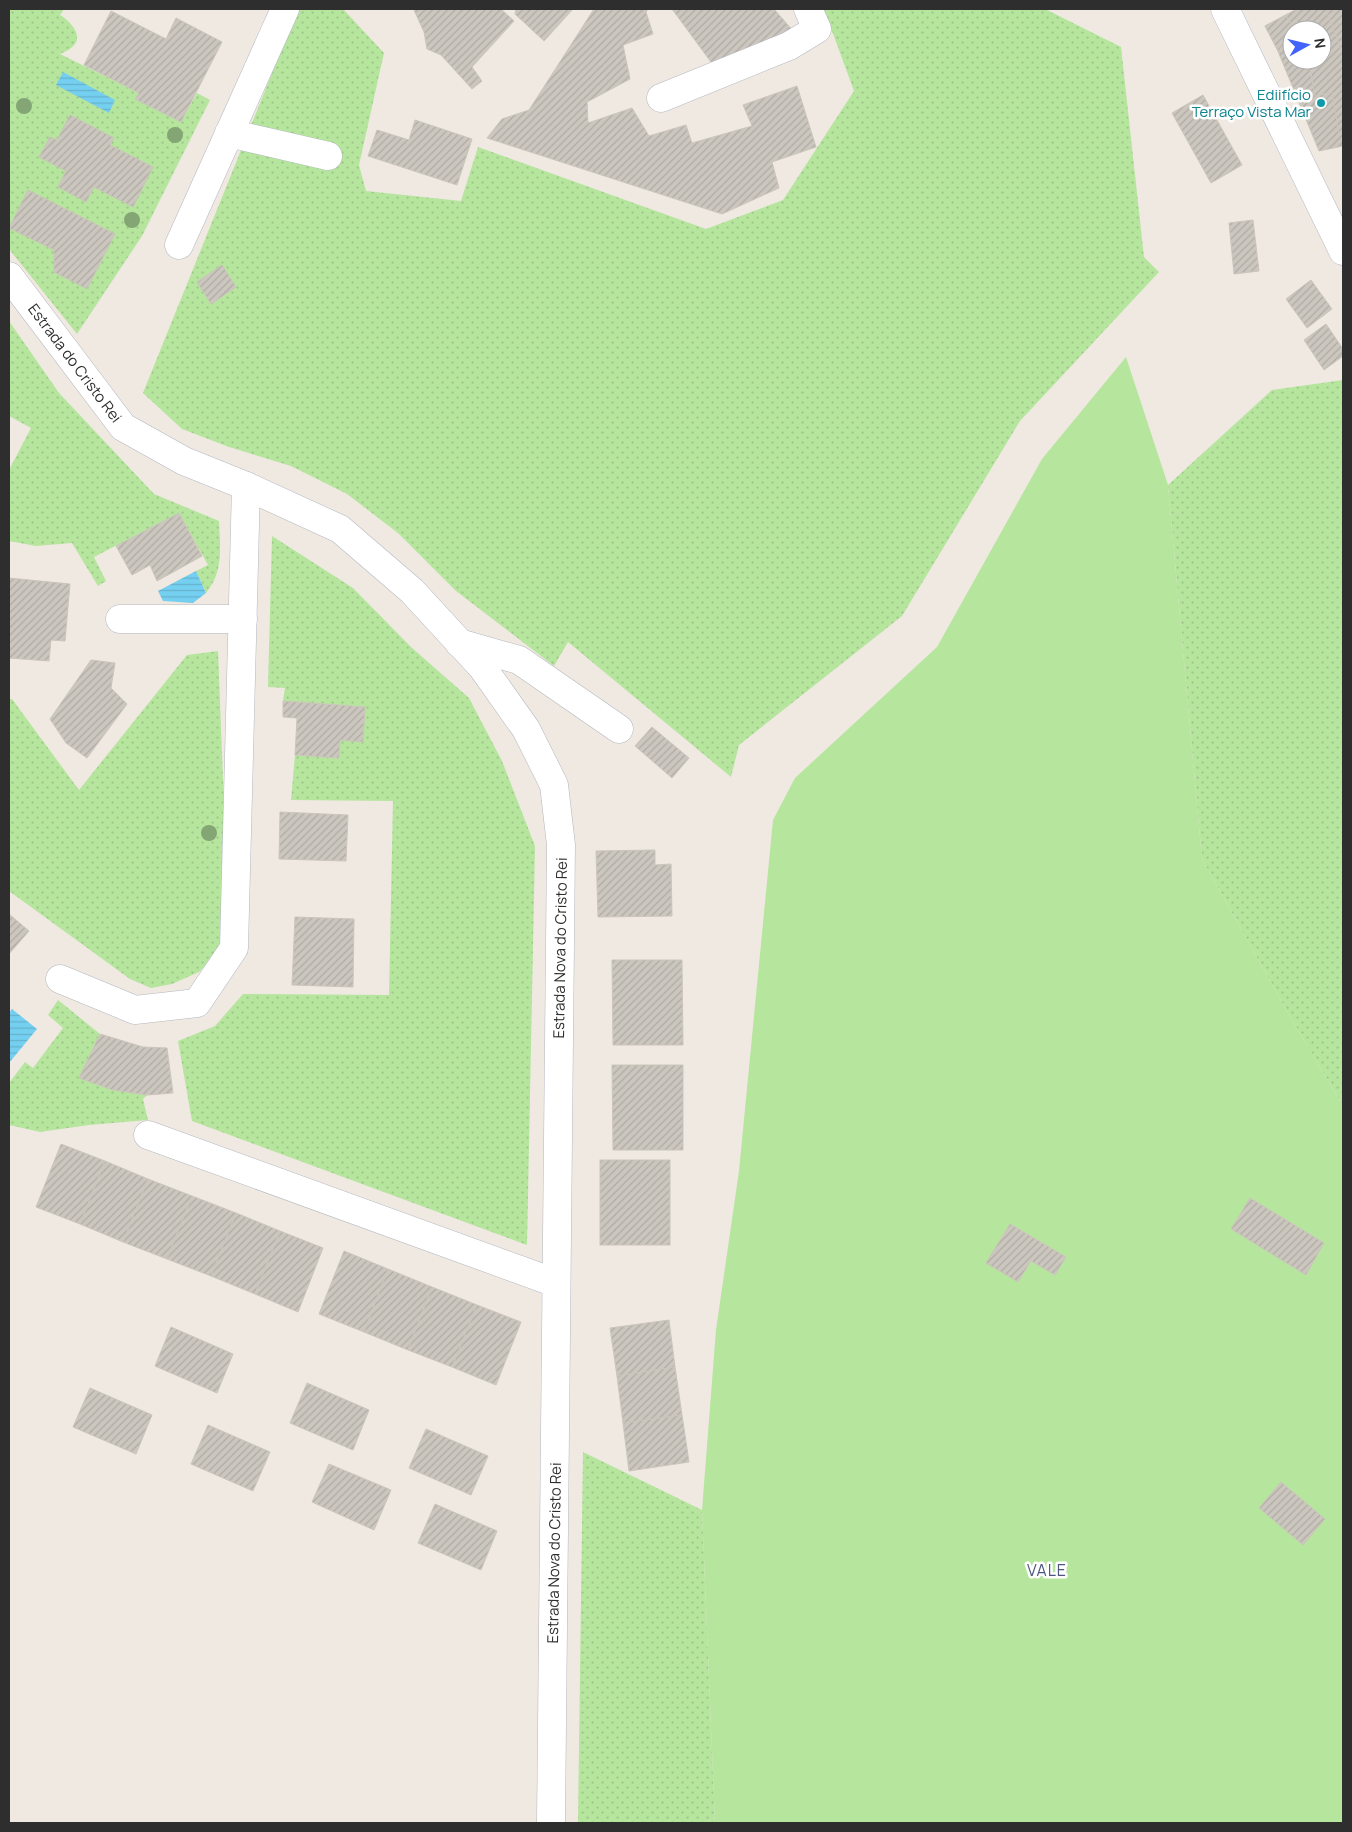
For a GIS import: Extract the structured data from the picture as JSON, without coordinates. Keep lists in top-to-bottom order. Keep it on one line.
{"streets":{"street":["Estrada do Cristo Rei","Estrada Nova do Cristo Rei"]},"crossings":[["Estrada do Cristo Rei","Estrada Nova do Cristo Rei"]],"districts":["VALE"],"places":["Ediifício Terraço Vista Mar"],"north":"right"}
